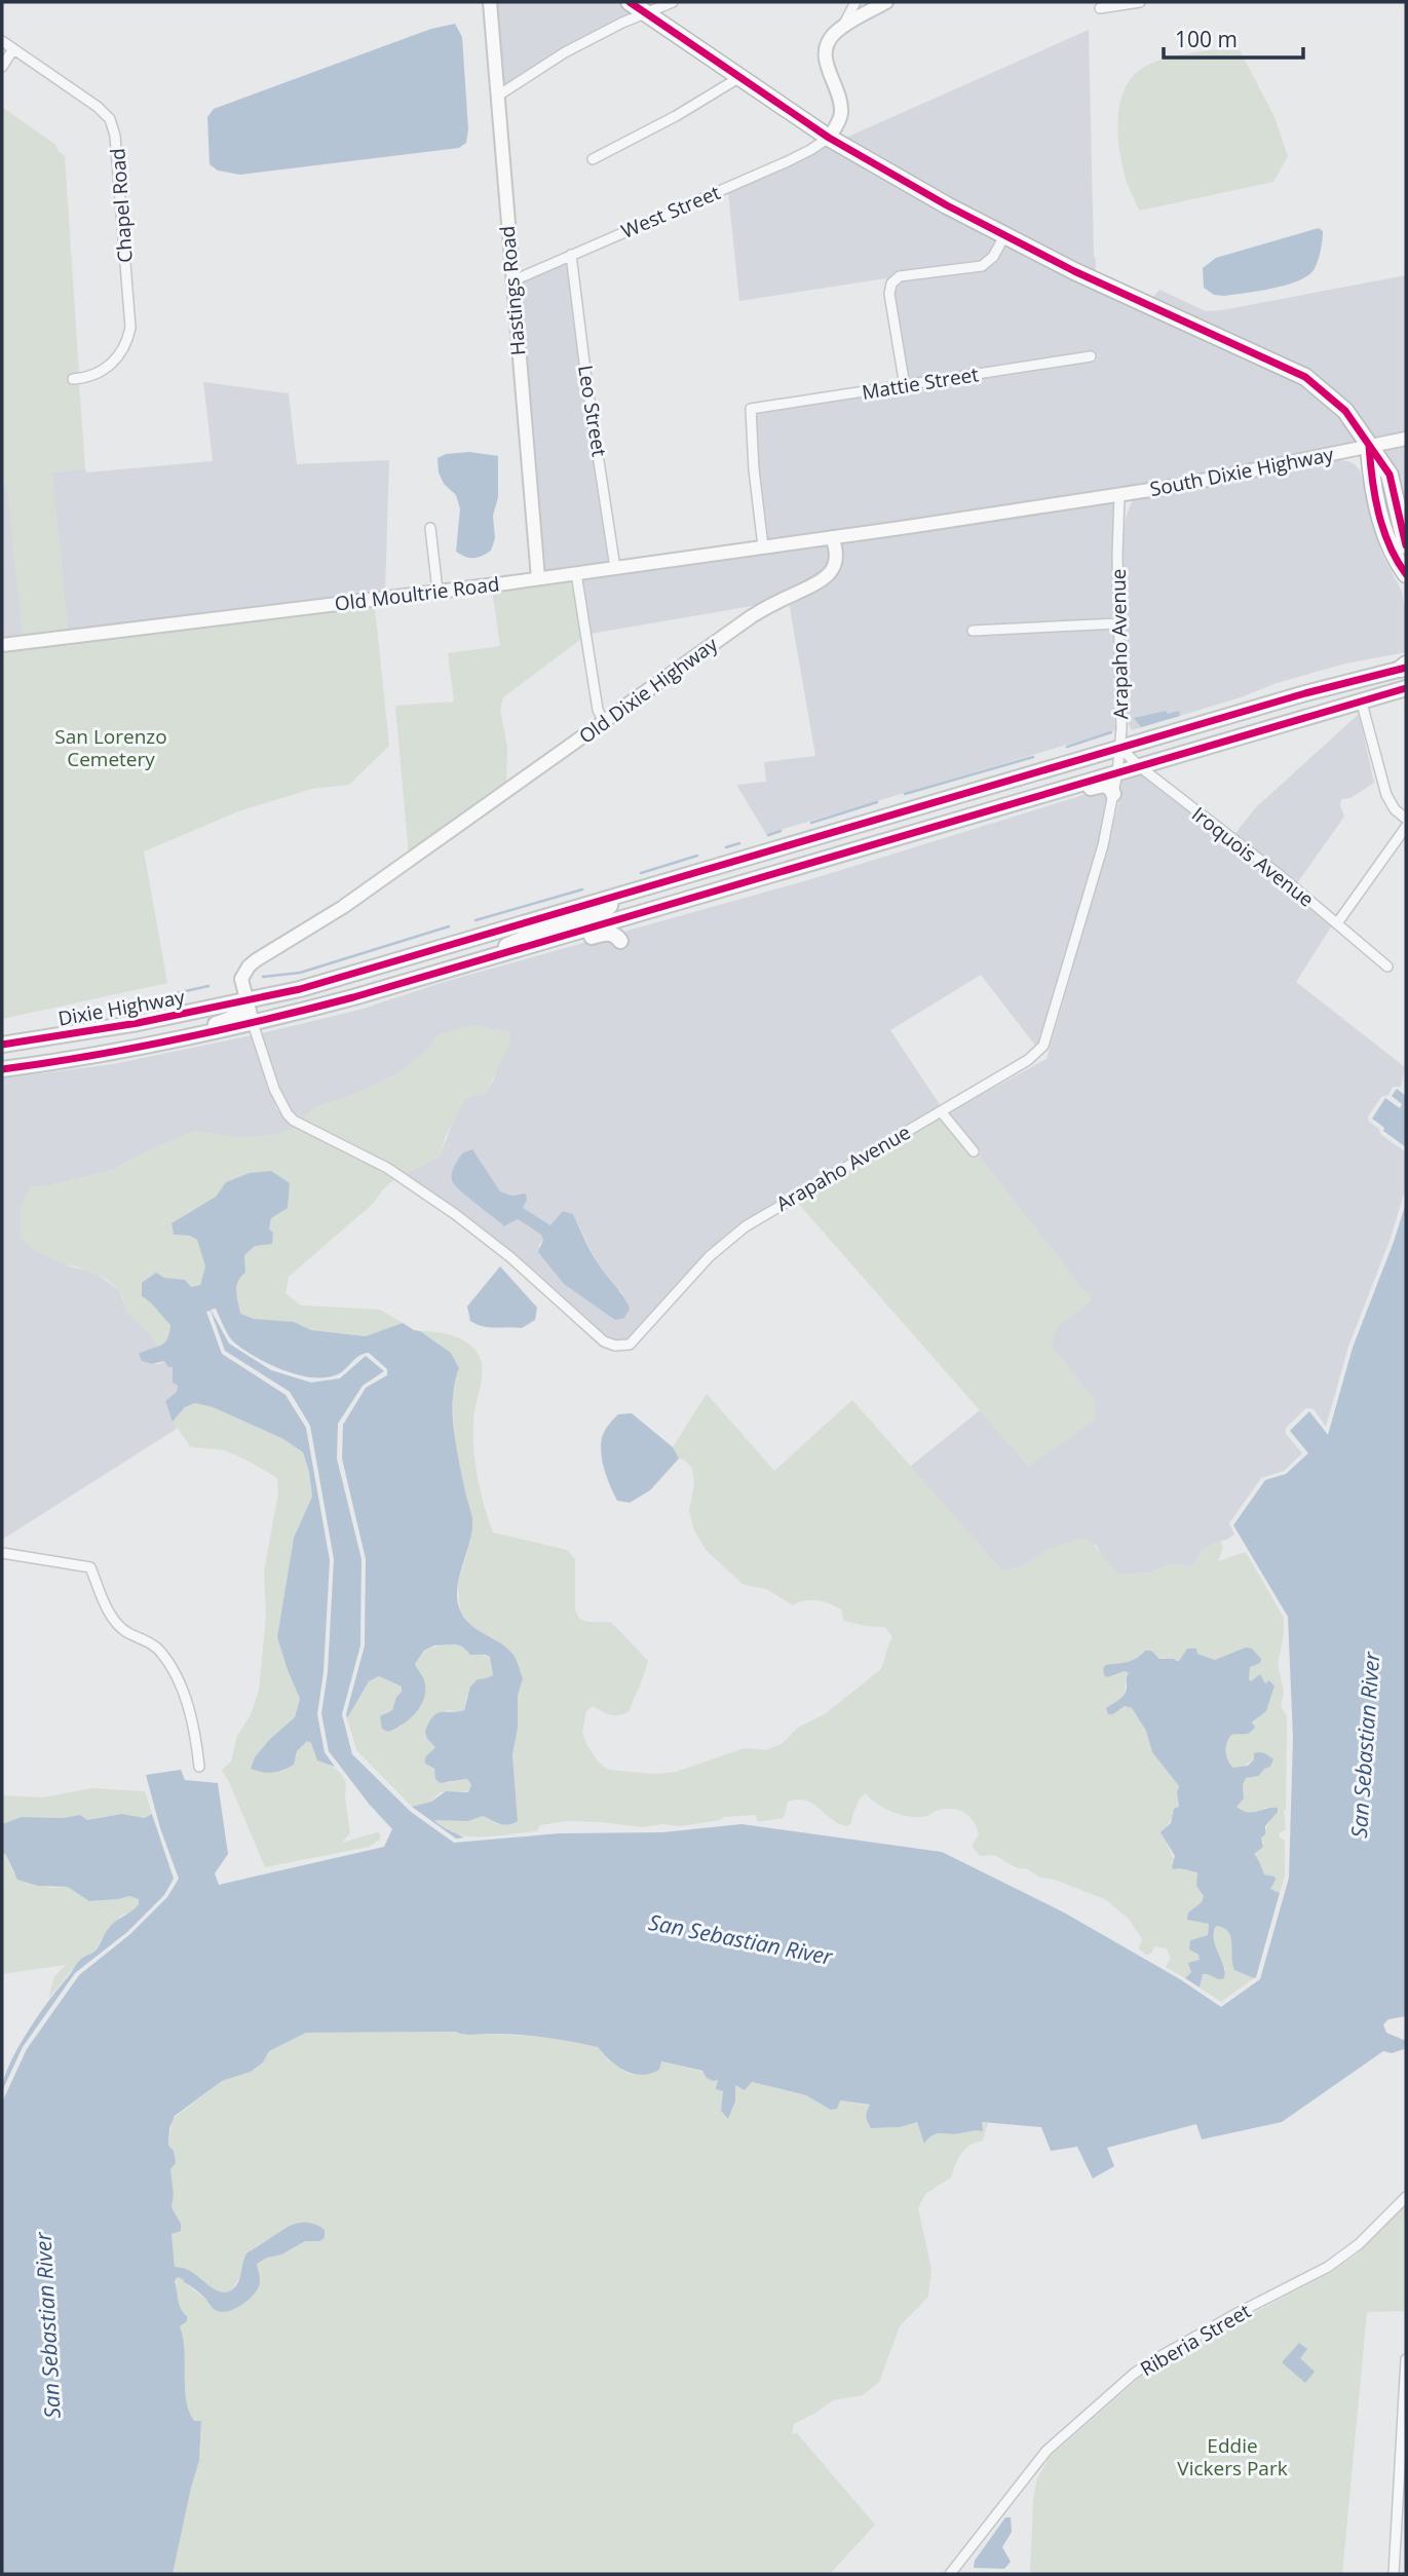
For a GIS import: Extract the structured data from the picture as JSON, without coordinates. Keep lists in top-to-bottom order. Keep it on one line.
{"streets":{"main road":["Dixie Highway"],"street":["Chapel Road","West Street","Hastings Road","Mattie Street","Leo Street","South Dixie Highway","Old Moultrie Road","Arapaho Avenue","Old Dixie Highway","Iroquois Avenue","Riberia Street"]},"crossings":[["West Street","Hastings Road"],["West Street","Leo Street"],["Hastings Road","Old Moultrie Road"],["Mattie Street","Old Moultrie Road"],["Leo Street","Old Moultrie Road"],["South Dixie Highway","Arapaho Avenue"],["Old Moultrie Road","Old Dixie Highway"],["Arapaho Avenue","Old Dixie Highway"],["Arapaho Avenue","Iroquois Avenue"],["Arapaho Avenue","Dixie Highway"],["Old Dixie Highway","Dixie Highway"]],"water":["San Sebastian River"],"parks":["San Lorenzo Cemetery","Eddie Vickers Park"],"scale_bar":"100 m"}
